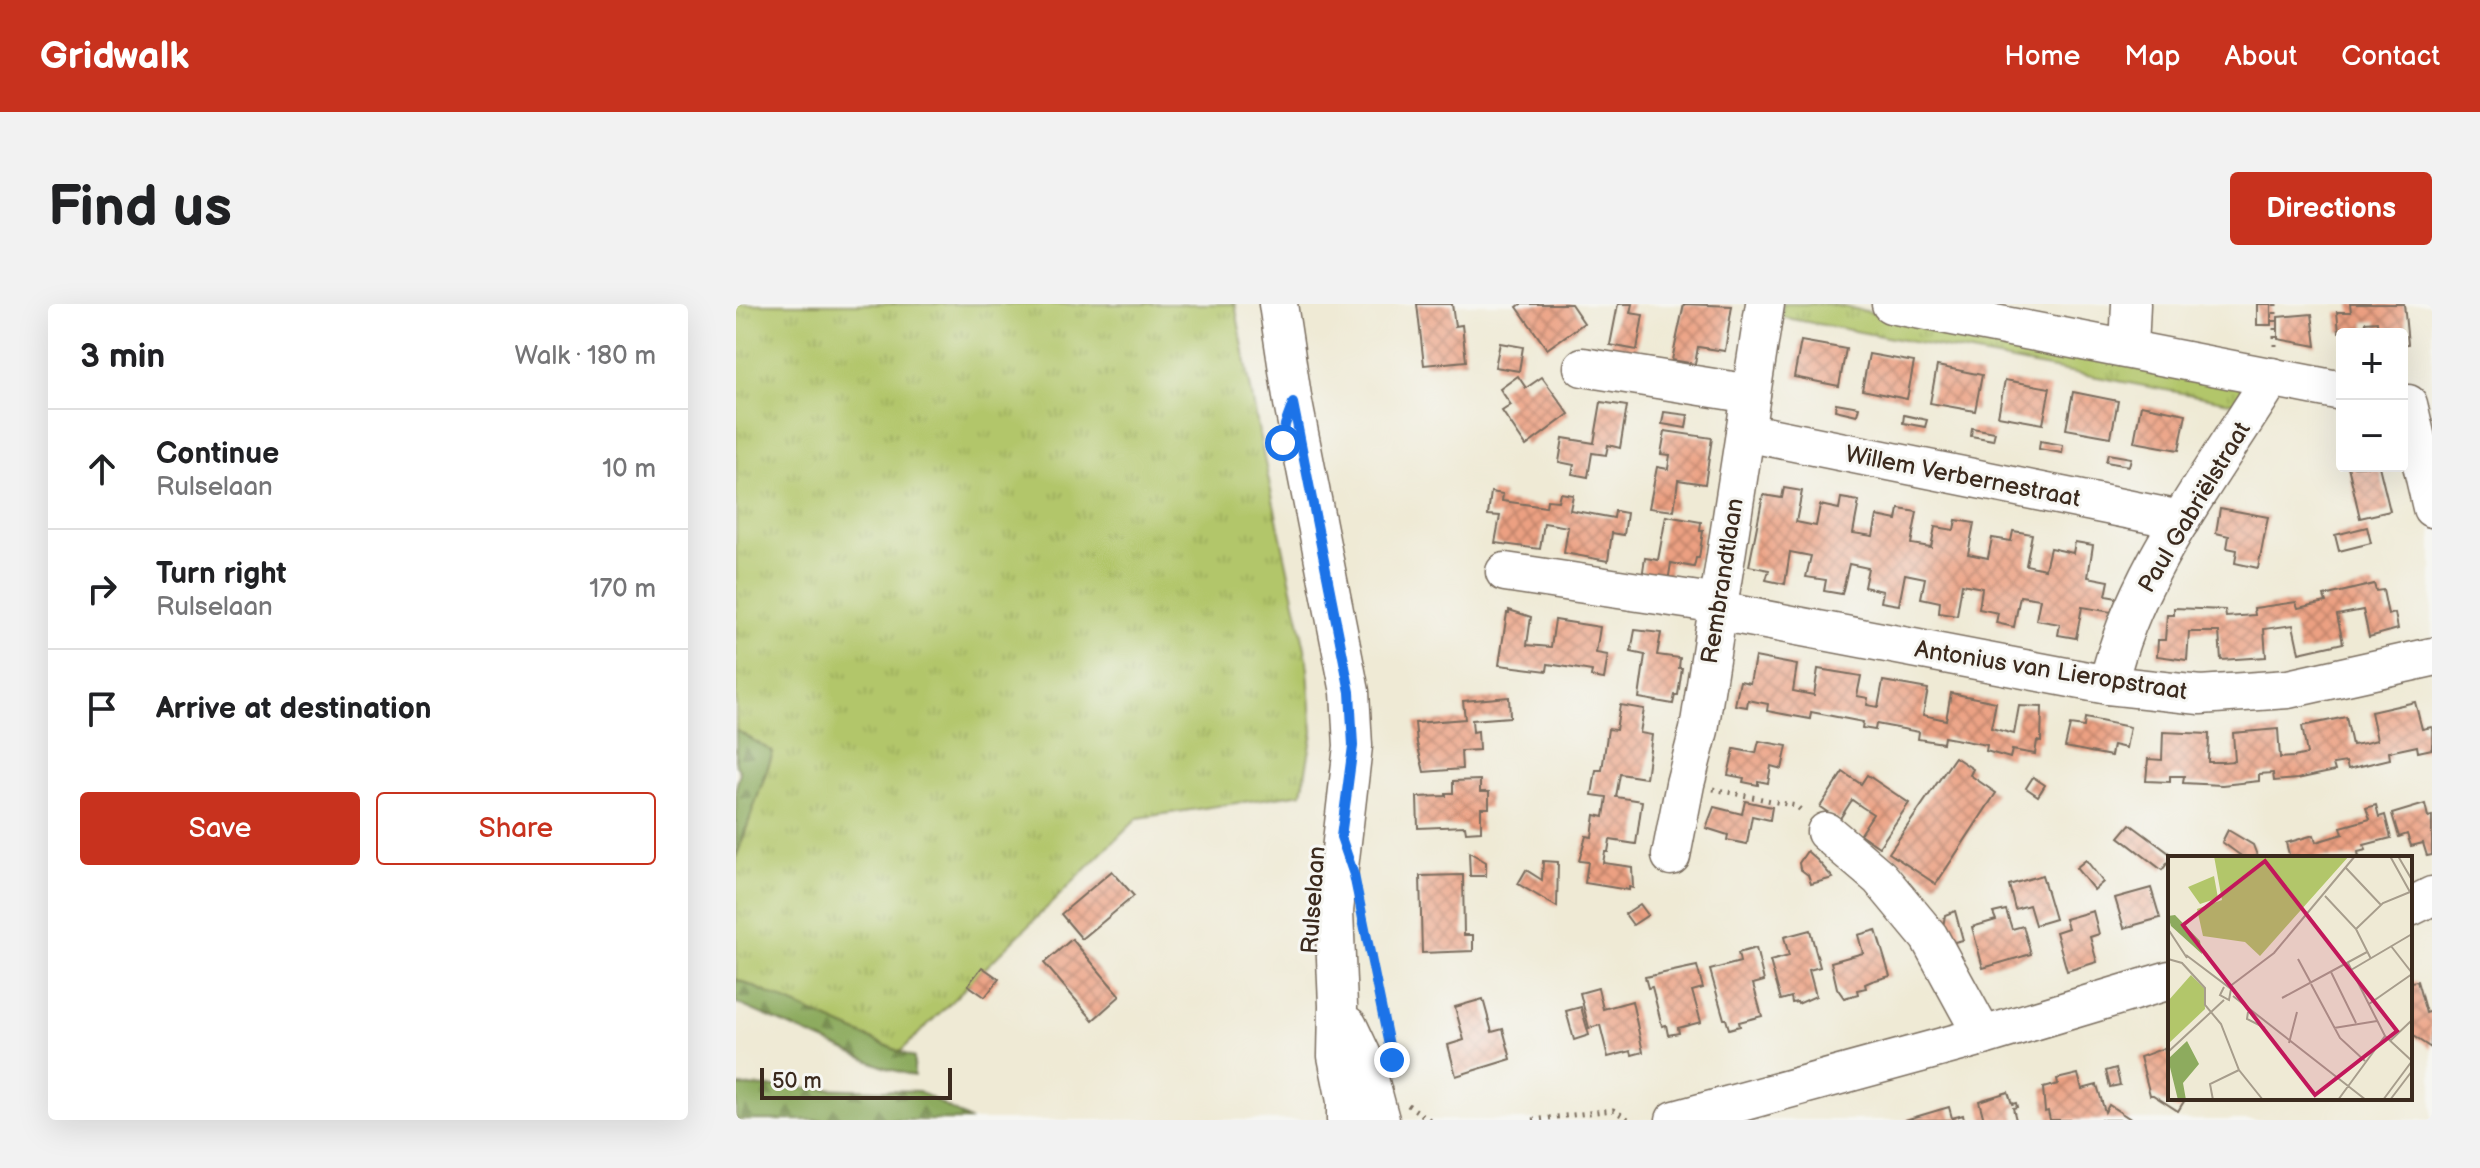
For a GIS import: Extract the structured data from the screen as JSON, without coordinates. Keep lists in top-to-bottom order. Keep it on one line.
{"streets":{"street":["Willem Verbernestraat","Paul Gabriëlstraat","Rembrandtlaan","Antonius van Lieropstraat","Rulselaan"]},"crossings":[["Willem Verbernestraat","Paul Gabriëlstraat"],["Willem Verbernestraat","Rembrandtlaan"],["Paul Gabriëlstraat","Antonius van Lieropstraat"],["Rembrandtlaan","Antonius van Lieropstraat"]],"scale_bar":"50 m","page":{"header":"Gridwalk","nav":["Home","Map","About","Contact"],"buttons":["Directions",["Save","Share"]],"title":"Find us","heading":["3 min","Walk · 180 m"],"map_buttons":["+","−"],"list":[["Continue","Rulselaan","10 m"],["Turn right","Rulselaan","170 m"],"Arrive at destination"],"scale":"50 m"}}
